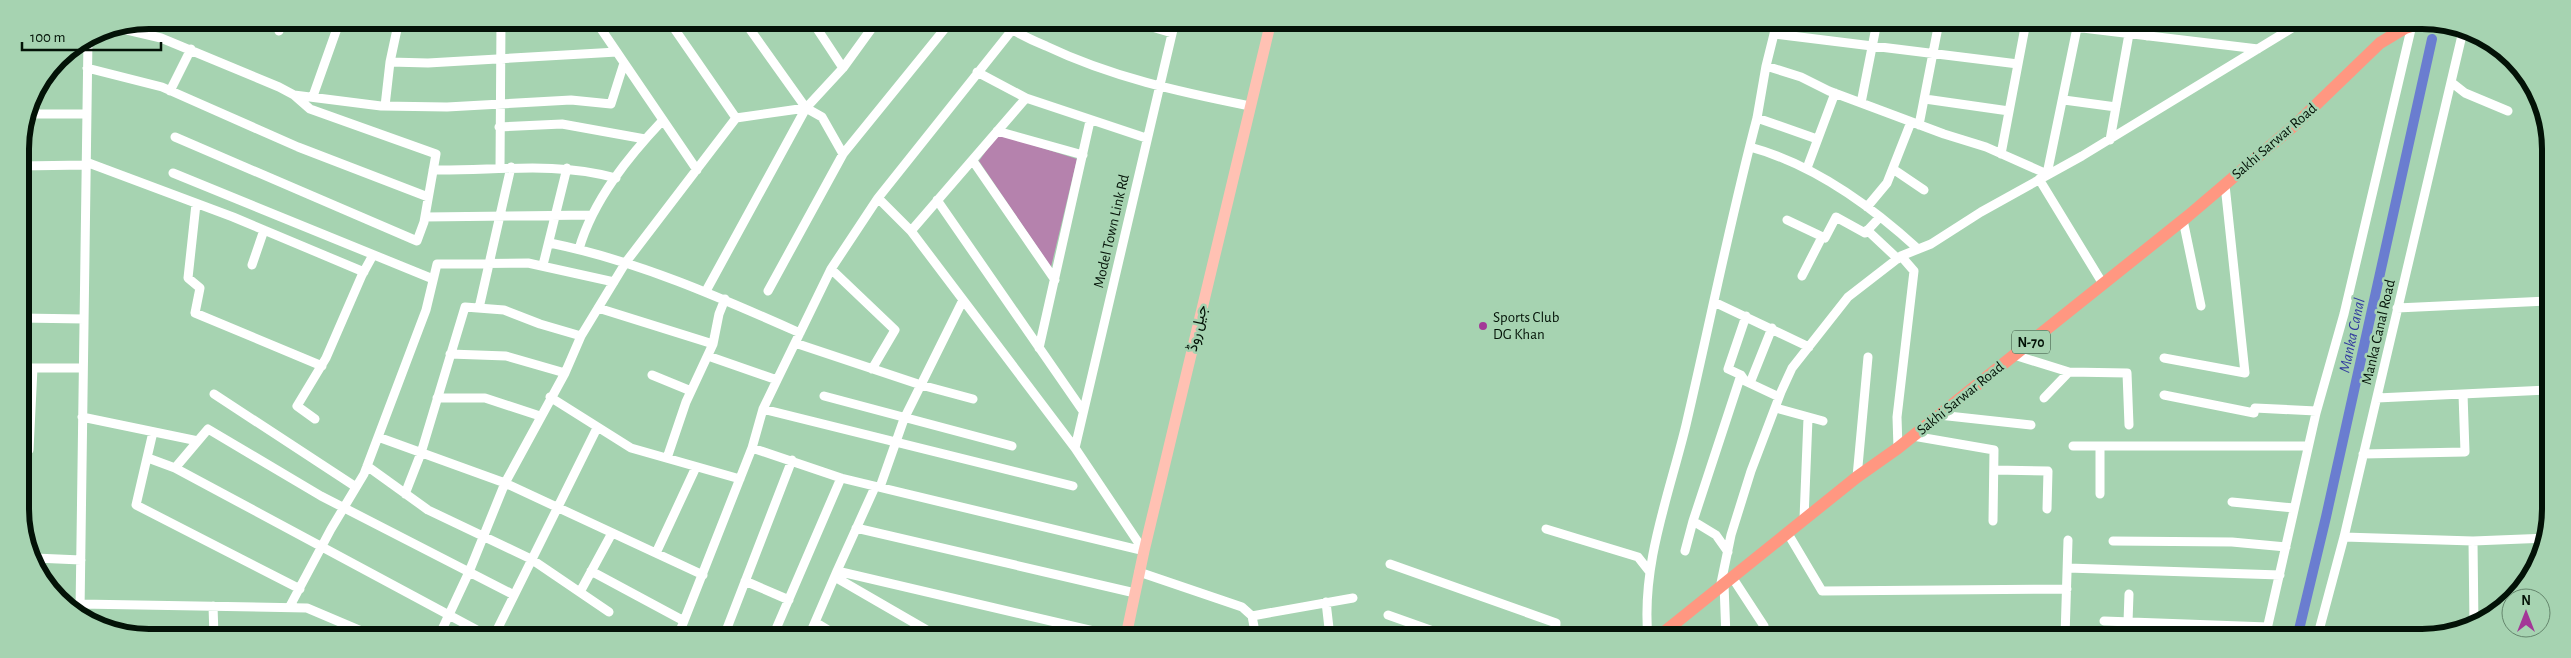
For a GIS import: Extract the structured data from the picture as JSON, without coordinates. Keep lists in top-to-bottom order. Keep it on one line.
{"streets":{"highway":["Sakhi Sarwar Road","N-70"],"main road":["جیل روڈ"],"street":["Model Town Link Rd","Manka Canal Road"]},"water":["Manka Canal"],"places":["Sports Club DG Khan"],"scale_bar":"100 m","north":"top"}
